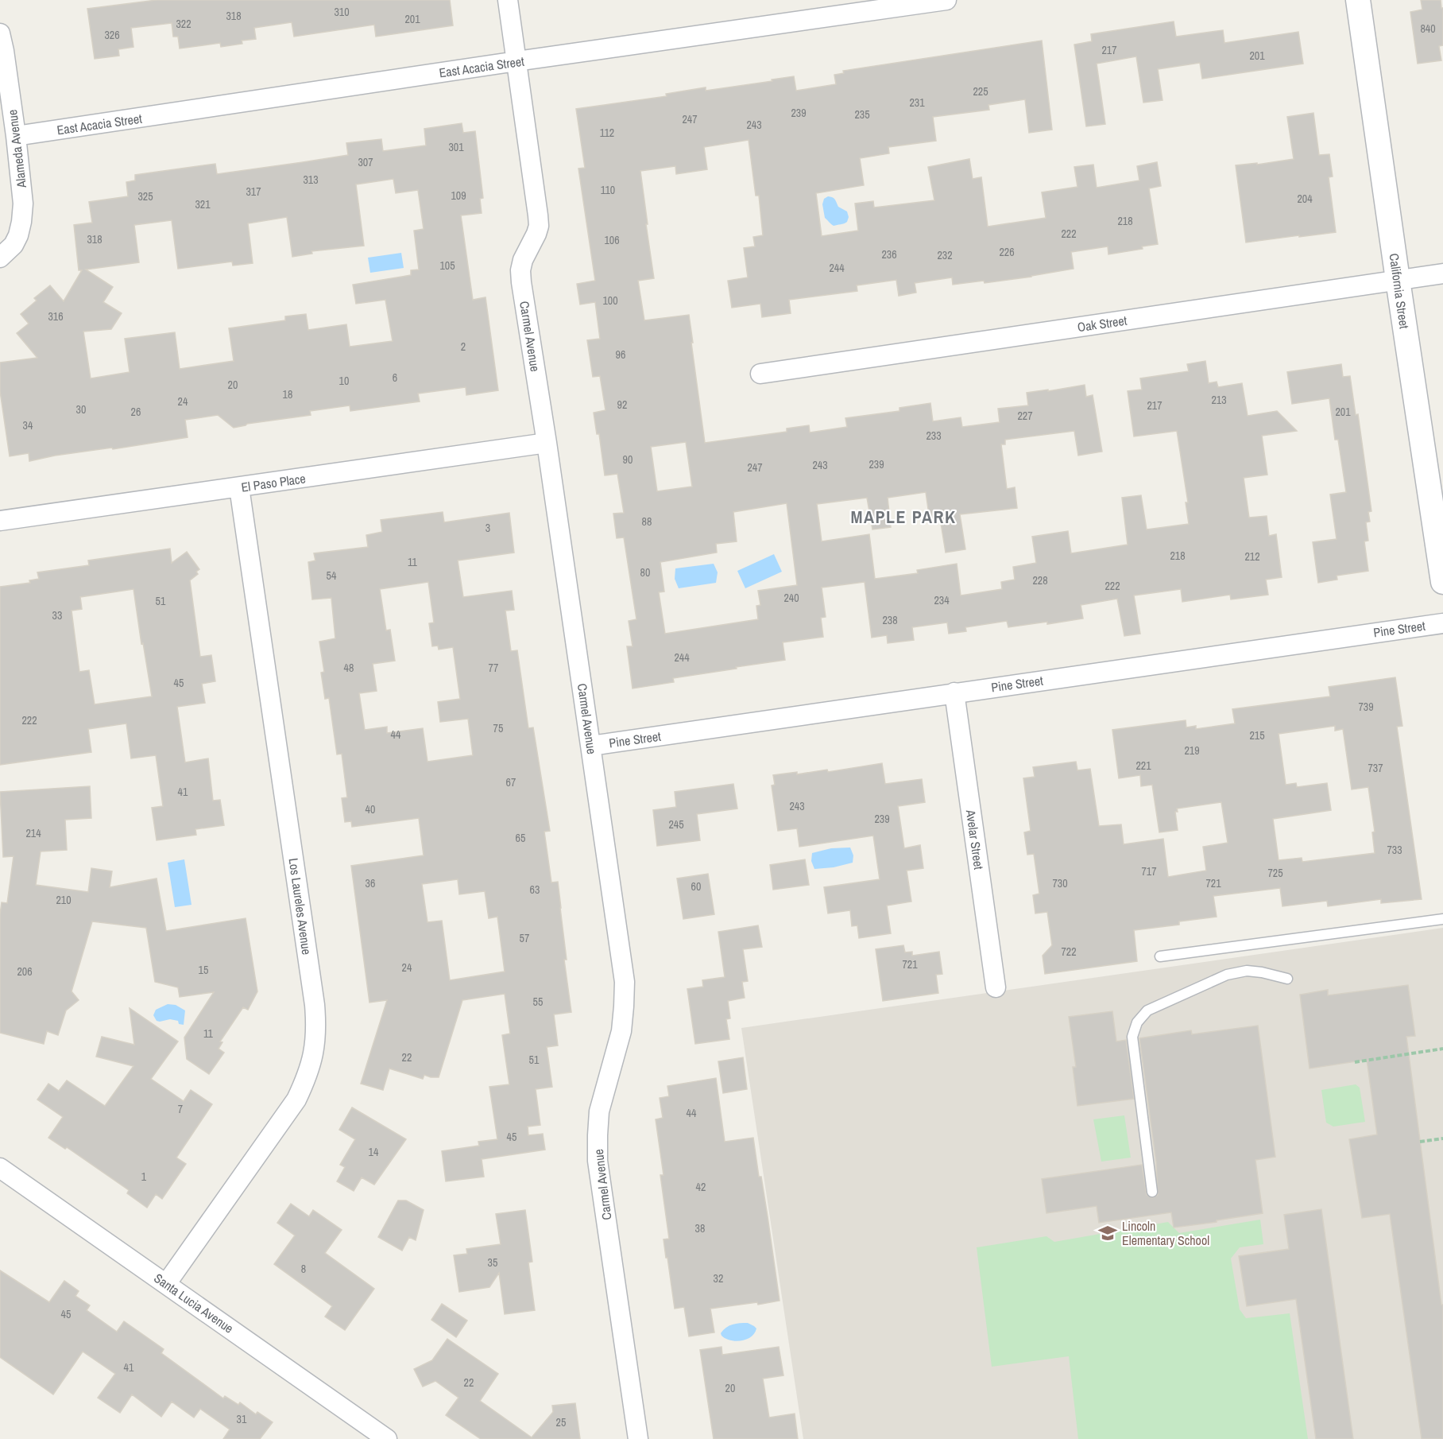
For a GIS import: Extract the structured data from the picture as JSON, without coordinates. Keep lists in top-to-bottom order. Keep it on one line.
{"streets":{"street":["East Acacia Street","Alameda Avenue","California Street","Oak Street","Carmel Avenue","El Paso Place","Pine Street","Avelar Street","Los Laureles Avenue","Santa Lucia Avenue"]},"crossings":[["East Acacia Street","Alameda Avenue"],["East Acacia Street","Carmel Avenue"],["California Street","Oak Street"],["Carmel Avenue","El Paso Place"],["Carmel Avenue","Pine Street"],["El Paso Place","Los Laureles Avenue"],["Pine Street","Avelar Street"],["Los Laureles Avenue","Santa Lucia Avenue"]],"districts":["MAPLE PARK"],"places":{"school or university":["Lincoln Elementary School"]},"house_numbers":["310","318","201","322","840","326","217","201","225","231","239","235","247","243","112","301","307","313","110","317","109","325","204","321","218","222","318","106","226","236","232","105","244","100","316","2","96","6","10","20","18","213","24","92","217","30","26","201","227","34","233","90","239","243","247","88","3","218","212","11","80","54","228","222","240","234","51","33","238","244","48","77","45","739","222","75","44","215","219","221","737","67","41","243","40","239","245","214","65","733","717","725","36","730","721","60","63","210","57","722","721","24","15","206","55","11","22","51","7","44","45","14","1","42","38","35","8","32","45","41","22","20","31","25"]}
